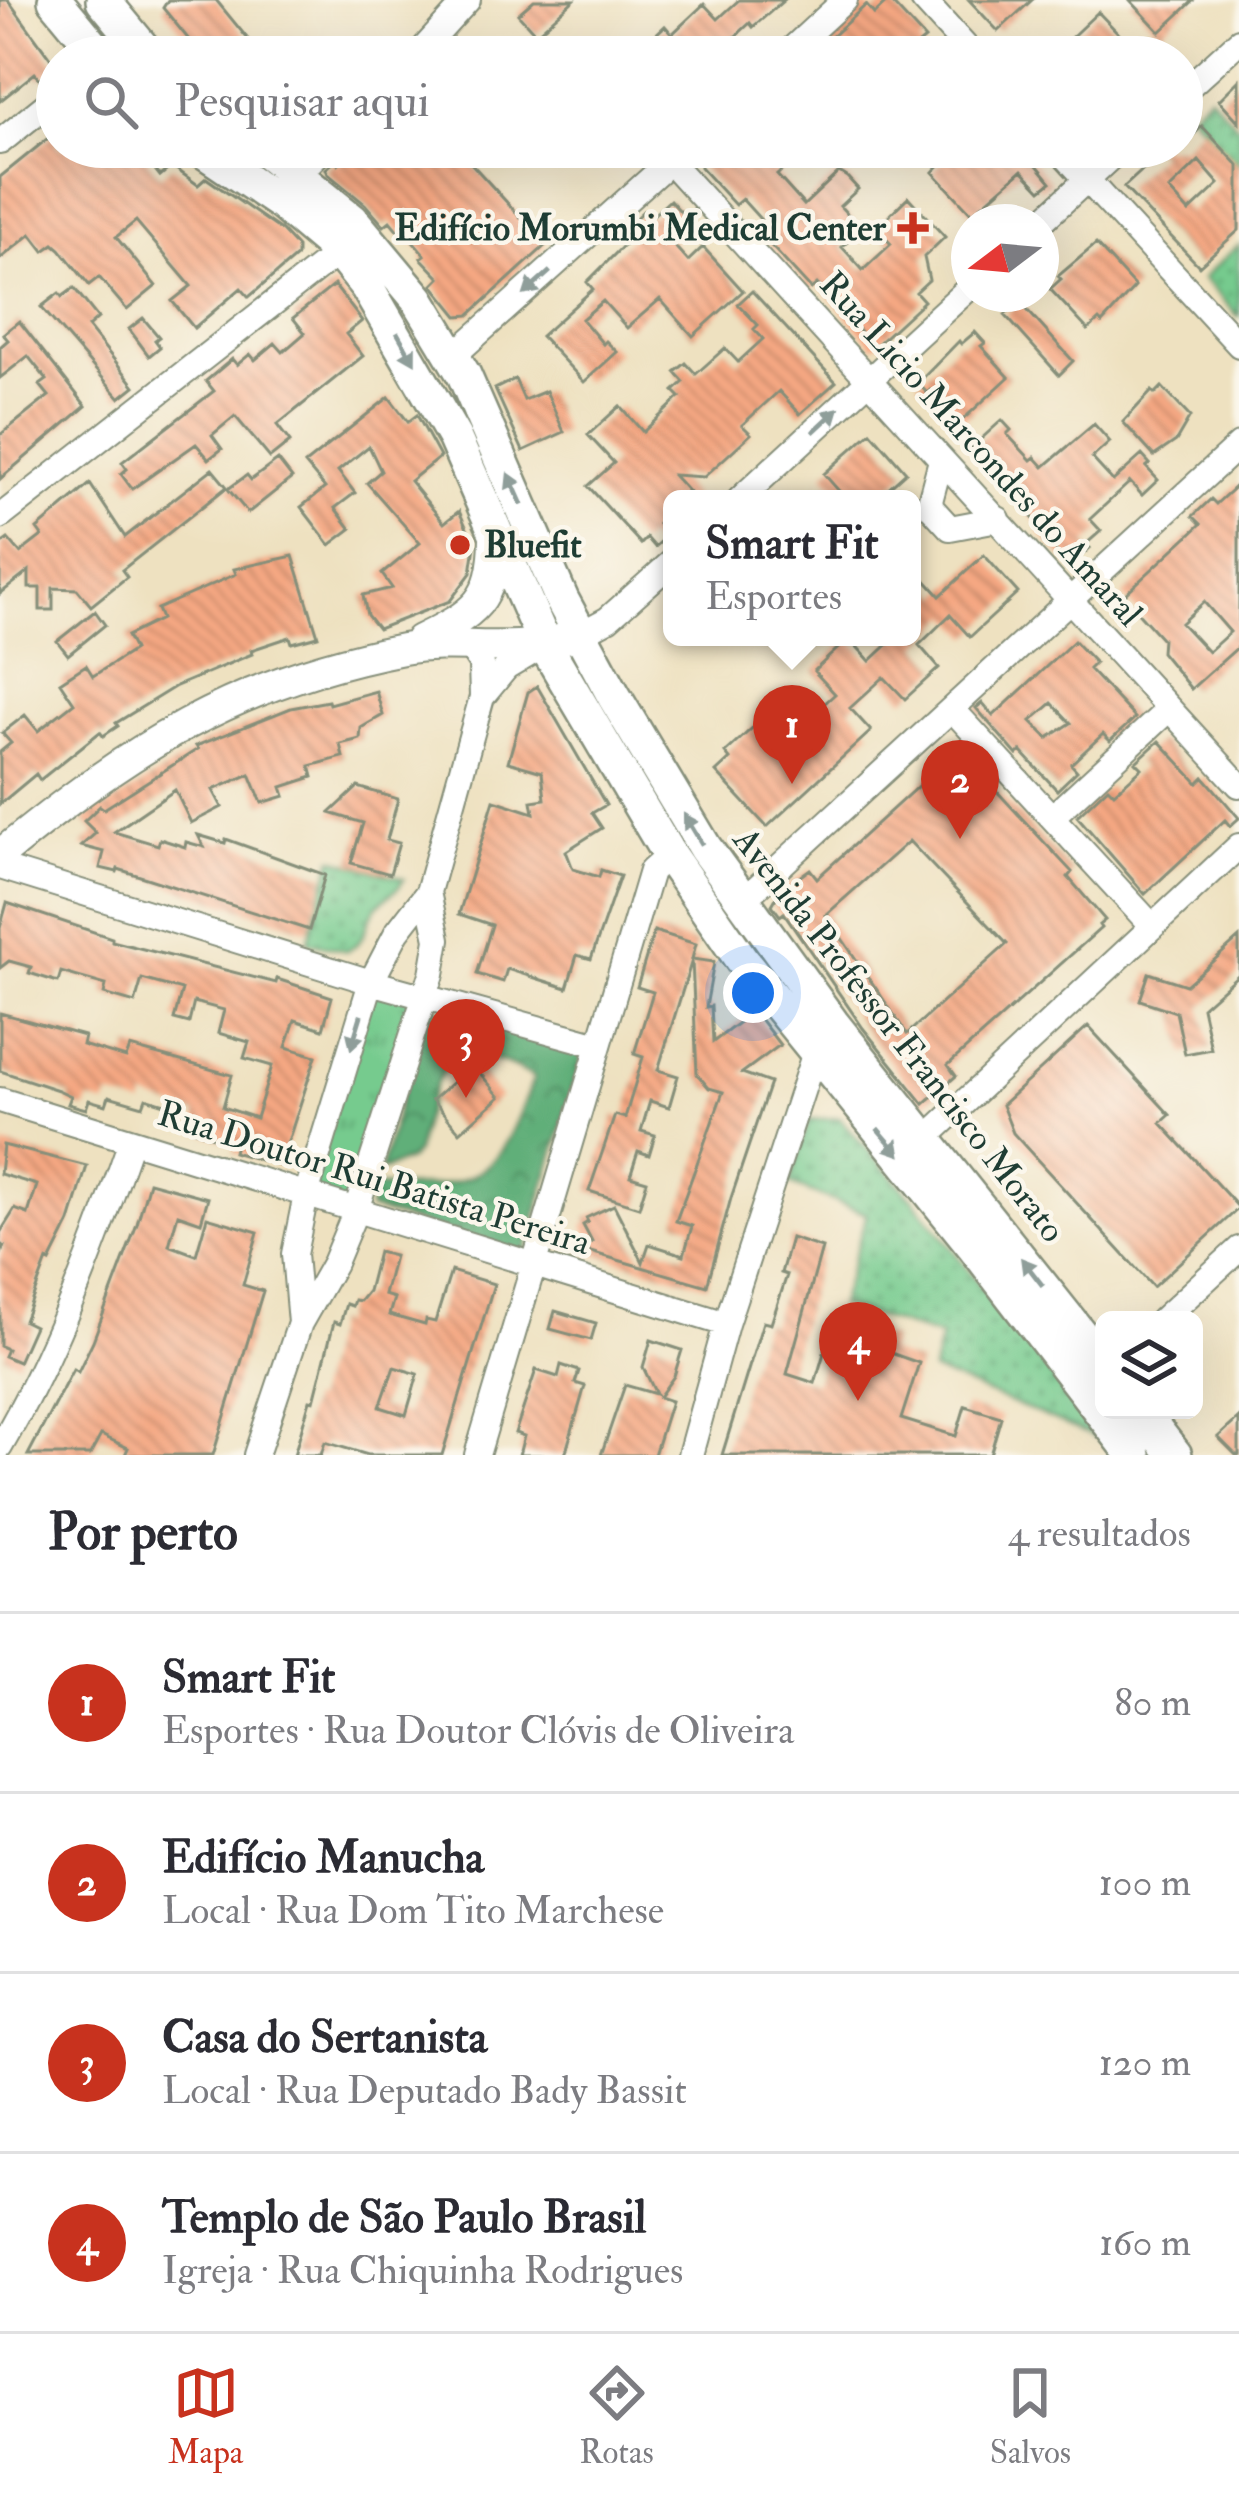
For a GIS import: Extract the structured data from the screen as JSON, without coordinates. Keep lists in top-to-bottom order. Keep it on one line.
{"streets":{"highway":["Avenida Professor Francisco Morato"],"street":["Rua Licio Marcondes do Amaral","Rua Doutor Rui Batista Pereira"]},"places":{"health":["Edifício Morumbi Medical Center"],"other":["Bluefit"]},"north":"left","page":{"search":"Pesquisar aqui","popup":["Smart Fit","Esportes"],"pins":["1","2","3","4"],"heading":["Por perto","4 resultados"],"list":[{"mark":"1","name":"Smart Fit","note":"Esportes · Rua Doutor Clóvis de Oliveira","value":"80 m"},{"mark":"2","name":"Edifício Manucha","note":"Local · Rua Dom Tito Marchese","value":"100 m"},{"mark":"3","name":"Casa do Sertanista","note":"Local · Rua Deputado Bady Bassit","value":"120 m"},{"mark":"4","name":"Templo de São Paulo Brasil","note":"Igreja · Rua Chiquinha Rodrigues","value":"160 m"}],"nav":["Mapa","Rotas","Salvos"]}}
